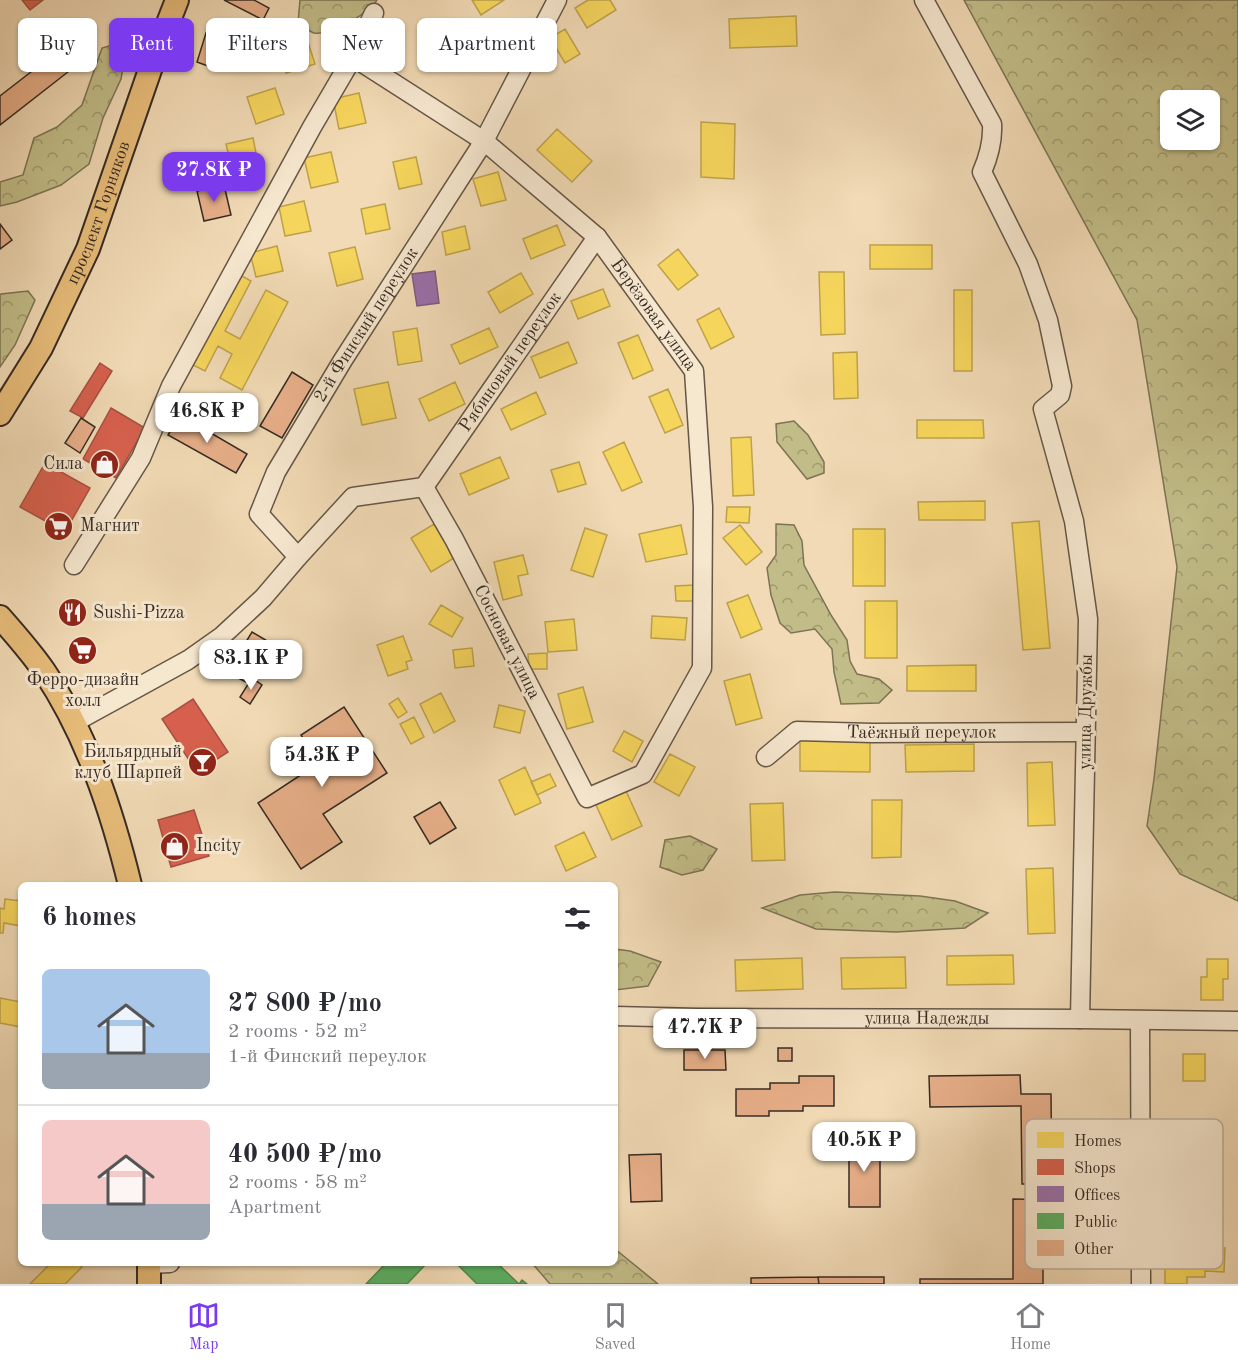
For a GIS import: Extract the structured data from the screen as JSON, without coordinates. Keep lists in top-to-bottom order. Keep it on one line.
{"streets":{"main road":["проспект Горняков"],"street":["Берёзовая улица","2-й Финский переулок","Рябиновый переулок","Сосновая улица","улица Дружбы","Таёжный переулок","улица Надежды"]},"crossings":[["Берёзовая улица","2-й Финский переулок"],["Берёзовая улица","Рябиновый переулок"],["Берёзовая улица","Сосновая улица"],["Рябиновый переулок","Сосновая улица"],["улица Дружбы","Таёжный переулок"],["улица Дружбы","улица Надежды"]],"places":{"shop":["Сила","Incity"],"supermarket":["Магнит","Ферро-дизайн холл"],"restaurant":["Sushi-Pizza"],"bar":["Бильярдный клуб Шарпей"]},"legend":["Homes","Shops","Offices","Public","Other"],"page":{"chip":["Buy","Rent","Filters","New","Apartment"],"price":["27.8K ₽","46.8K ₽","83.1K ₽","54.3K ₽","47.7K ₽","40.5K ₽"],"heading":"6 homes","list":[{"name":"27 800 ₽/mo","note":"2 rooms · 52 m² · 1-й Финский переулок"},{"name":"40 500 ₽/mo","note":"2 rooms · 58 m² · Apartment"}],"tabs":["Map","Saved","Home"]}}
